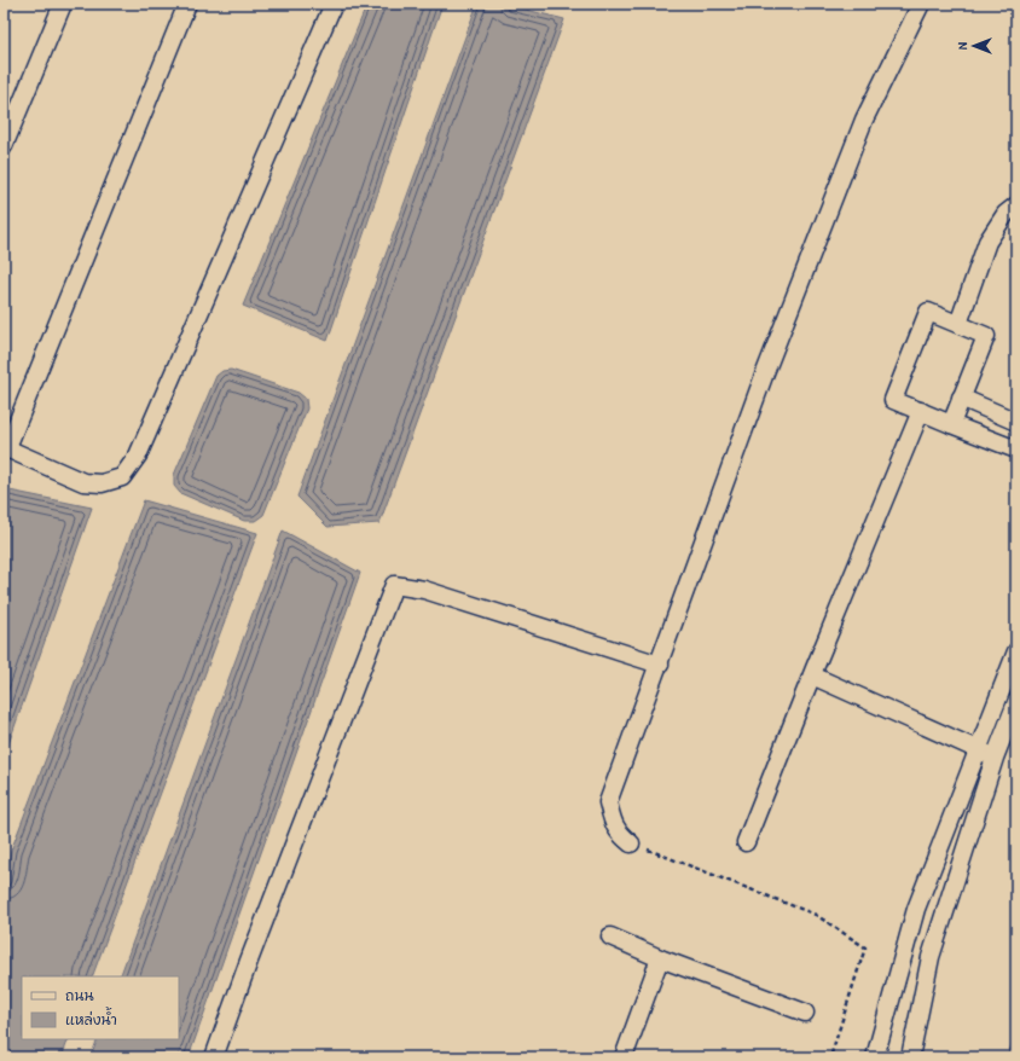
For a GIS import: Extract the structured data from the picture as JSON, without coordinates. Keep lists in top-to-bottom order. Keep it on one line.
{"legend":["ถนน","แหล่งน้ำ"],"north":"left"}
